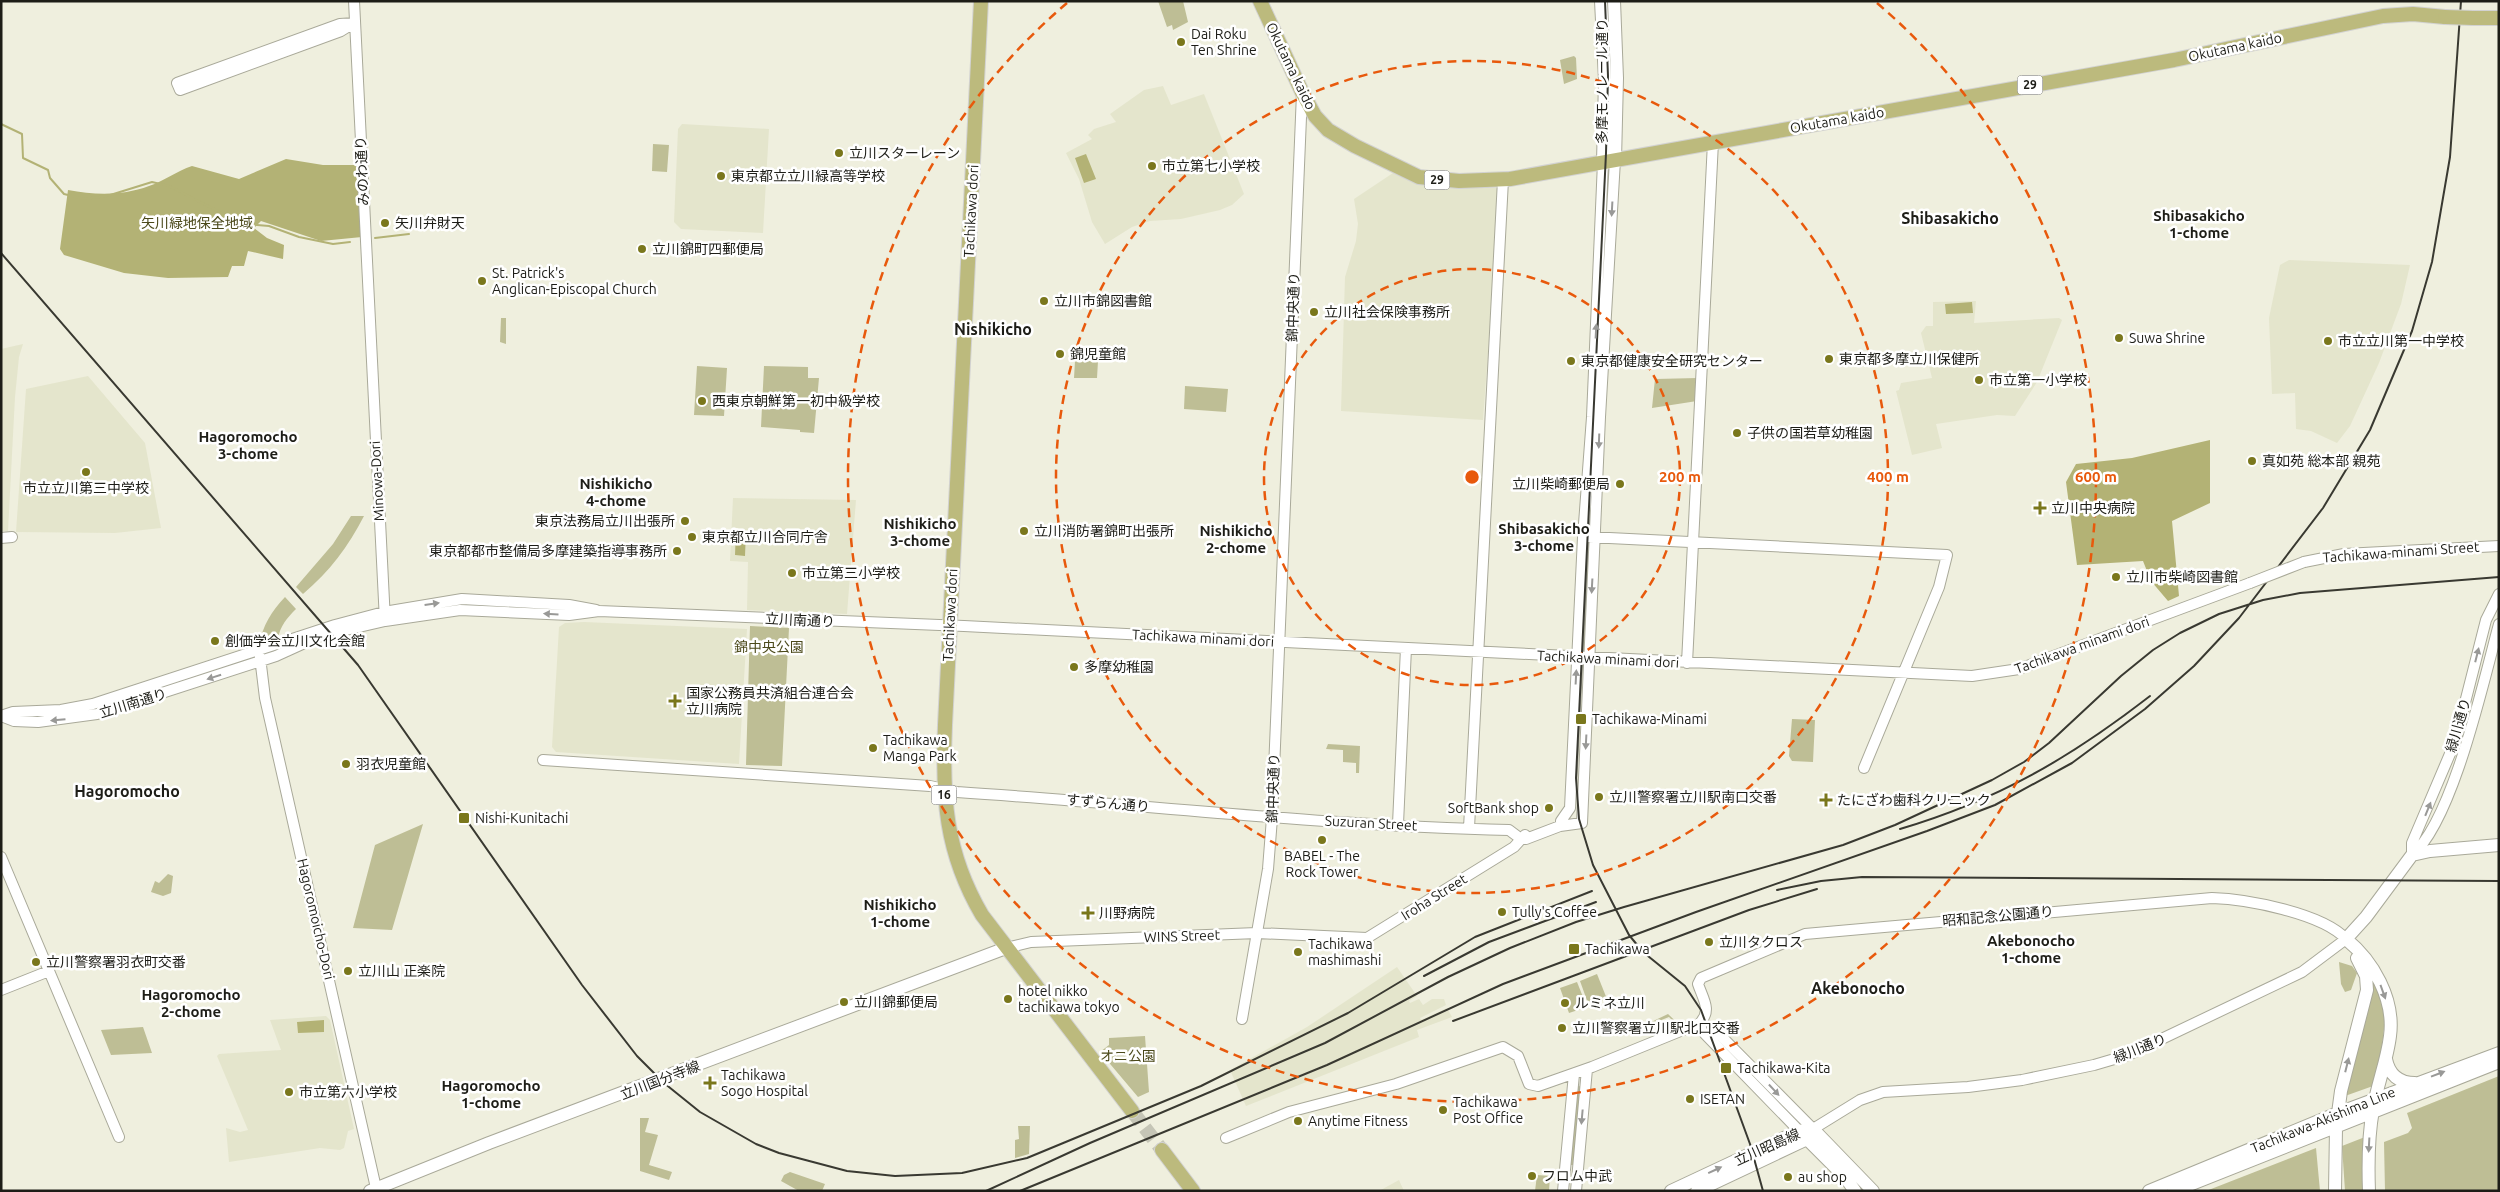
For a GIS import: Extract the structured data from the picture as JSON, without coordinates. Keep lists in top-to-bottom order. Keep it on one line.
{"streets":{"main road":["Okutama kaido","多摩モノレール通り","29","Tachikawa dori","緑川通り","16","立川国分寺線","Tachikawa-Akishima Line","立川昭島線"],"street":["みのわ通り","錦中央通り","Tachikawa-minami Street","立川南通り","Tachikawa minami dori","すずらん通り","Suzuran Street","昭和記念公園通り","Hagoromoicho-Dori","WINS Street"]},"crossings":[["Okutama kaido","多摩モノレール通り"],["Okutama kaido","錦中央通り"],["みのわ通り","立川南通り"],["Tachikawa dori","立川南通り"],["Tachikawa dori","Tachikawa minami dori"],["Tachikawa dori","すずらん通り"],["Tachikawa dori","WINS Street"],["Tachikawa dori","立川国分寺線"],["錦中央通り","Tachikawa minami dori"],["錦中央通り","すずらん通り"],["錦中央通り","Suzuran Street"],["錦中央通り","WINS Street"],["Tachikawa-minami Street","Tachikawa minami dori"],["立川南通り","Tachikawa minami dori"],["立川南通り","Hagoromoicho-Dori"],["緑川通り","昭和記念公園通り"],["緑川通り","立川昭島線"],["すずらん通り","Suzuran Street"],["Hagoromoicho-Dori","立川国分寺線"],["WINS Street","立川国分寺線"]],"districts":["Shibasakicho 1-chome","Shibasakicho","Nishikicho","Hagoromocho 3-chome","Nishikicho 4-chome","Nishikicho 3-chome","Shibasakicho 3-chome","Nishikicho 2-chome","Hagoromocho","Nishikicho 1-chome","Akebonocho 1-chome","Akebonocho","Hagoromocho 2-chome","Hagoromocho 1-chome"],"parks":["矢川緑地保全地域","錦中央公園","オニ公園"],"places":{"other":["Dai Roku Ten Shrine","立川スターレーン","市立第七小学校","東京都立立川緑高等学校","矢川弁財天","立川錦町四郵便局","St. Patrick's Anglican-Episcopal Church","立川市錦図書館","立川社会保険事務所","Suwa Shrine","市立立川第一中学校","錦児童館","東京都多摩立川保健所","東京都健康安全研究センター","市立第一小学校","西東京朝鮮第一初中級学校","子供の国若草幼稚園","真如苑 総本部 親苑","市立立川第三中学校","立川柴崎郵便局","東京法務局立川出張所","立川消防署錦町出張所","東京都立川合同庁舎","東京都都市整備局多摩建築指導事務所","市立第三小学校","立川市柴崎図書館","創価学会立川文化会館","多摩幼稚園","Tachikawa Manga Park","羽衣児童館","立川警察署立川駅南口交番","SoftBank shop","BABEL - The Rock Tower","Tully's Coffee","立川タクロス","Tachikawa mashimashi","立川警察署羽衣町交番","立川山 正楽院","hotel nikko tachikawa tokyo","立川錦郵便局","ルミネ立川","立川警察署立川駅北口交番","市立第六小学校","ISETAN","Tachikawa Post Office","Anytime Fitness","フロム中武","au shop"],"health":["立川中央病院","国家公務員共済組合連合会 立川病院","たにざわ歯科クリニック","川野病院","Tachikawa Sogo Hospital"],"transit":["Tachikawa-Minami","Nishi-Kunitachi","Tachikawa","Tachikawa-Kita"]},"rings":["200 m","400 m","600 m"]}
